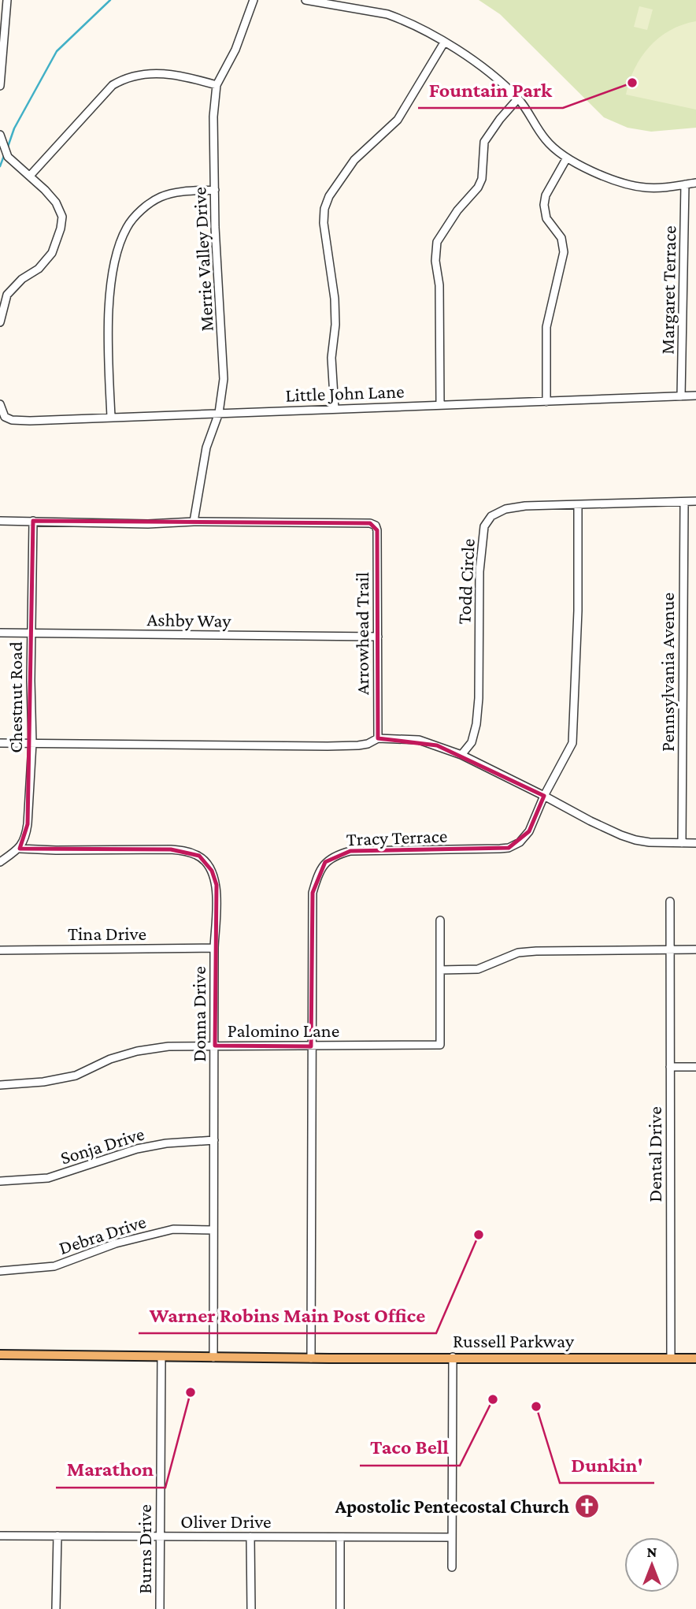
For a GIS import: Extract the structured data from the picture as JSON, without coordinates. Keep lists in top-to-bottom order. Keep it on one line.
{"streets":{"main road":["Russell Parkway"],"street":["Merrie Valley Drive","Margaret Terrace","Little John Lane","Todd Circle","Ashby Way","Arrowhead Trail","Pennsylvania Avenue","Chestnut Road","Tracy Terrace","Tina Drive","Donna Drive","Palomino Lane","Sonja Drive","Dental Drive","Debra Drive","Oliver Drive","Burns Drive"]},"crossings":[["Merrie Valley Drive","Little John Lane"],["Merrie Valley Drive","Arrowhead Trail"],["Margaret Terrace","Little John Lane"],["Todd Circle","Pennsylvania Avenue"],["Todd Circle","Tracy Terrace"],["Ashby Way","Arrowhead Trail"],["Ashby Way","Chestnut Road"],["Arrowhead Trail","Chestnut Road"],["Chestnut Road","Donna Drive"],["Tracy Terrace","Palomino Lane"],["Tracy Terrace","Russell Parkway"],["Tina Drive","Donna Drive"],["Donna Drive","Palomino Lane"],["Donna Drive","Sonja Drive"],["Donna Drive","Debra Drive"],["Donna Drive","Russell Parkway"],["Dental Drive","Russell Parkway"],["Russell Parkway","Burns Drive"],["Oliver Drive","Burns Drive"]],"places":{"other":["Fountain Park","Warner Robins Main Post Office","Marathon","Taco Bell","Dunkin'"],"church":["Apostolic Pentecostal Church"]},"north":"top"}
